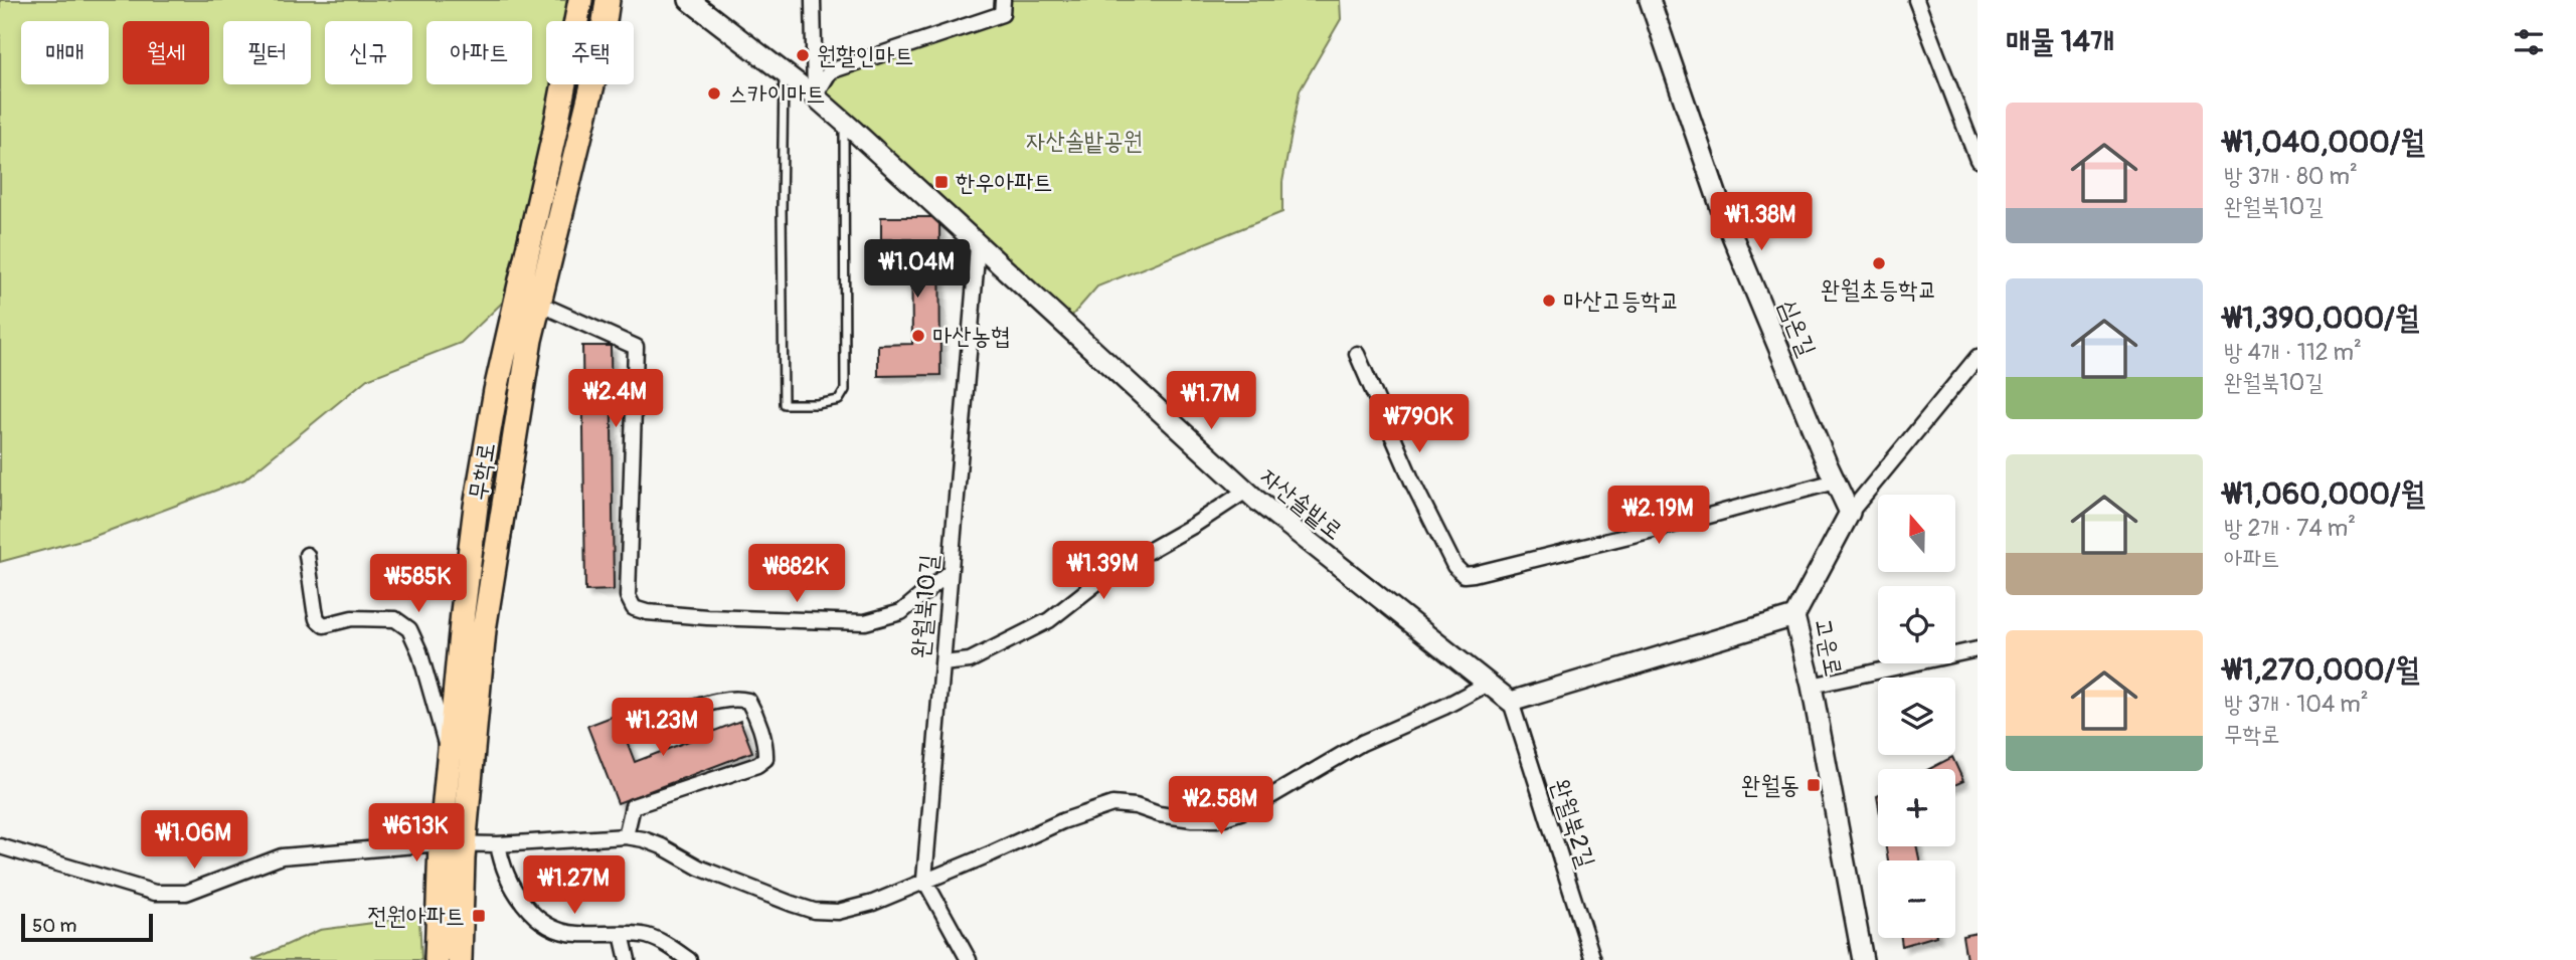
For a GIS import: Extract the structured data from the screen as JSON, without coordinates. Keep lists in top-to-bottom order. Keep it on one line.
{"streets":{"main road":["심온길","무학로","자산솔밭로","고운로"],"street":["완월북10길","완월북2길"]},"crossings":[["심온길","고운로"],["자산솔밭로","완월북10길"],["자산솔밭로","완월북2길"]],"parks":["자산솔밭공원"],"places":{"other":["원할인마트","스카이마트","완월초등학교","마산고등학교","마산농협"],"transit":["한우아파트","완월동","전원아파트"]},"scale_bar":"50 m","north":"top","page":{"heading":"매물 14개","chip":["매매","월세","필터","신규","아파트","주택"],"list":[{"name":"₩1,040,000/월","note":"방 3개 · 80 m² · 완월북10길"},{"name":"₩1,390,000/월","note":"방 4개 · 112 m² · 완월북10길"},{"name":"₩1,060,000/월","note":"방 2개 · 74 m² · 아파트"},{"name":"₩1,270,000/월","note":"방 3개 · 104 m² · 무학로"}],"price":["₩1.38M","₩1.04M","₩2.4M","₩1.7M","₩790K","₩2.19M","₩1.39M","₩882K","₩585K","₩1.23M","₩2.58M","₩613K","₩1.06M","₩1.27M"],"map_buttons":["+","−"],"scale":"50 m"}}
